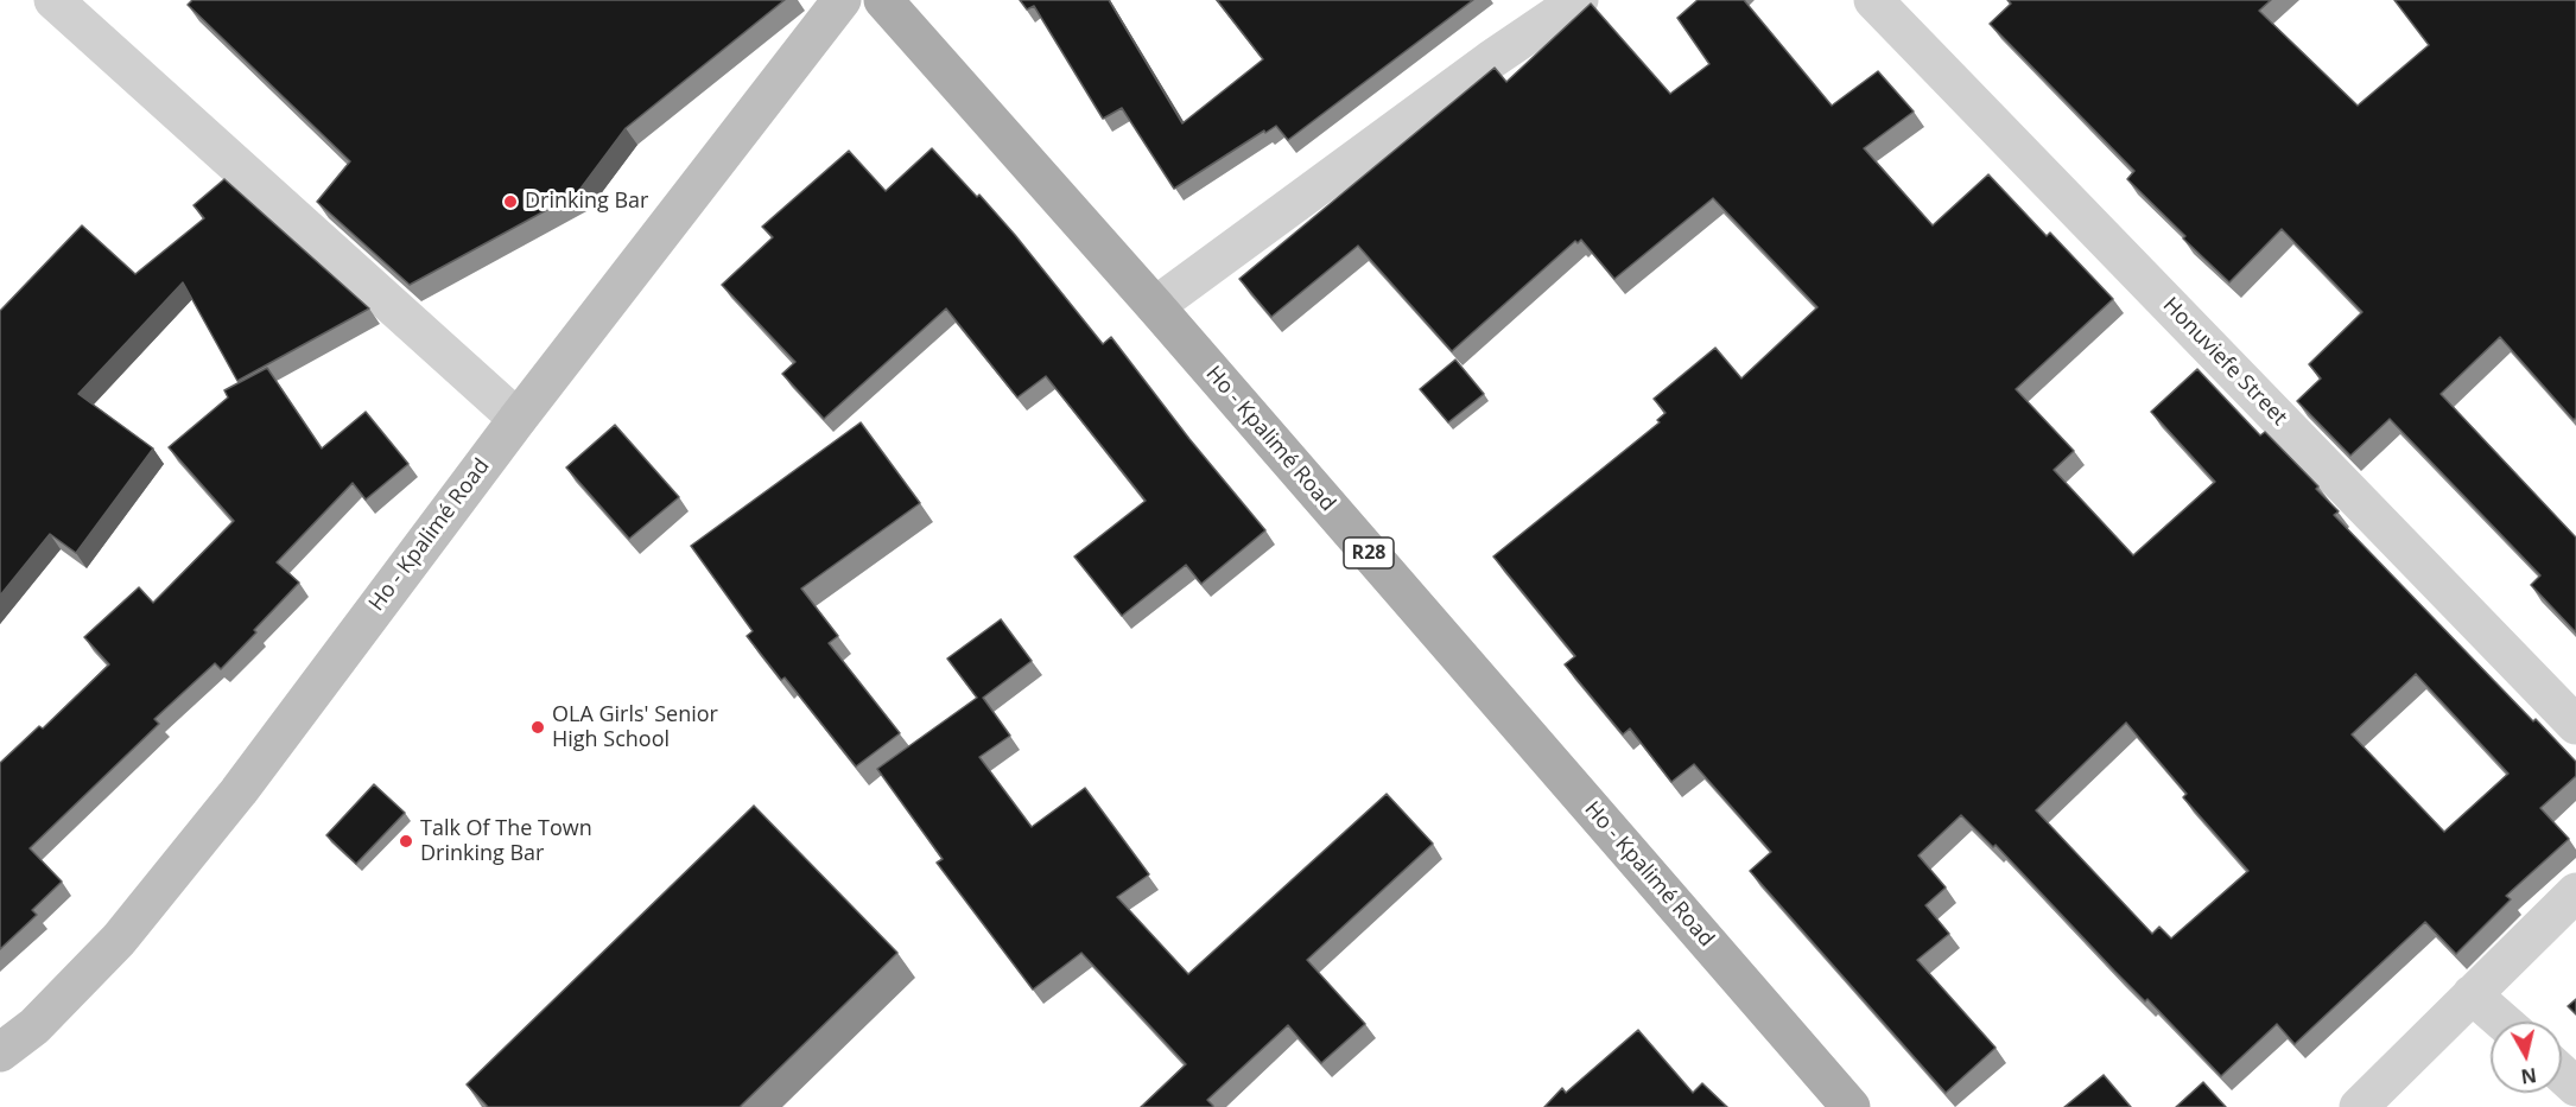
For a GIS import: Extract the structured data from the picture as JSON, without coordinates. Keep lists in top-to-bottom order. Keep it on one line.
{"streets":{"main road":["Ho - Kpalimé Road","R28"],"street":["Honuviefe Street"]},"places":["Drinking Bar","OLA Girls' Senior High School","Talk Of The Town Drinking Bar"],"north":"bottom"}
